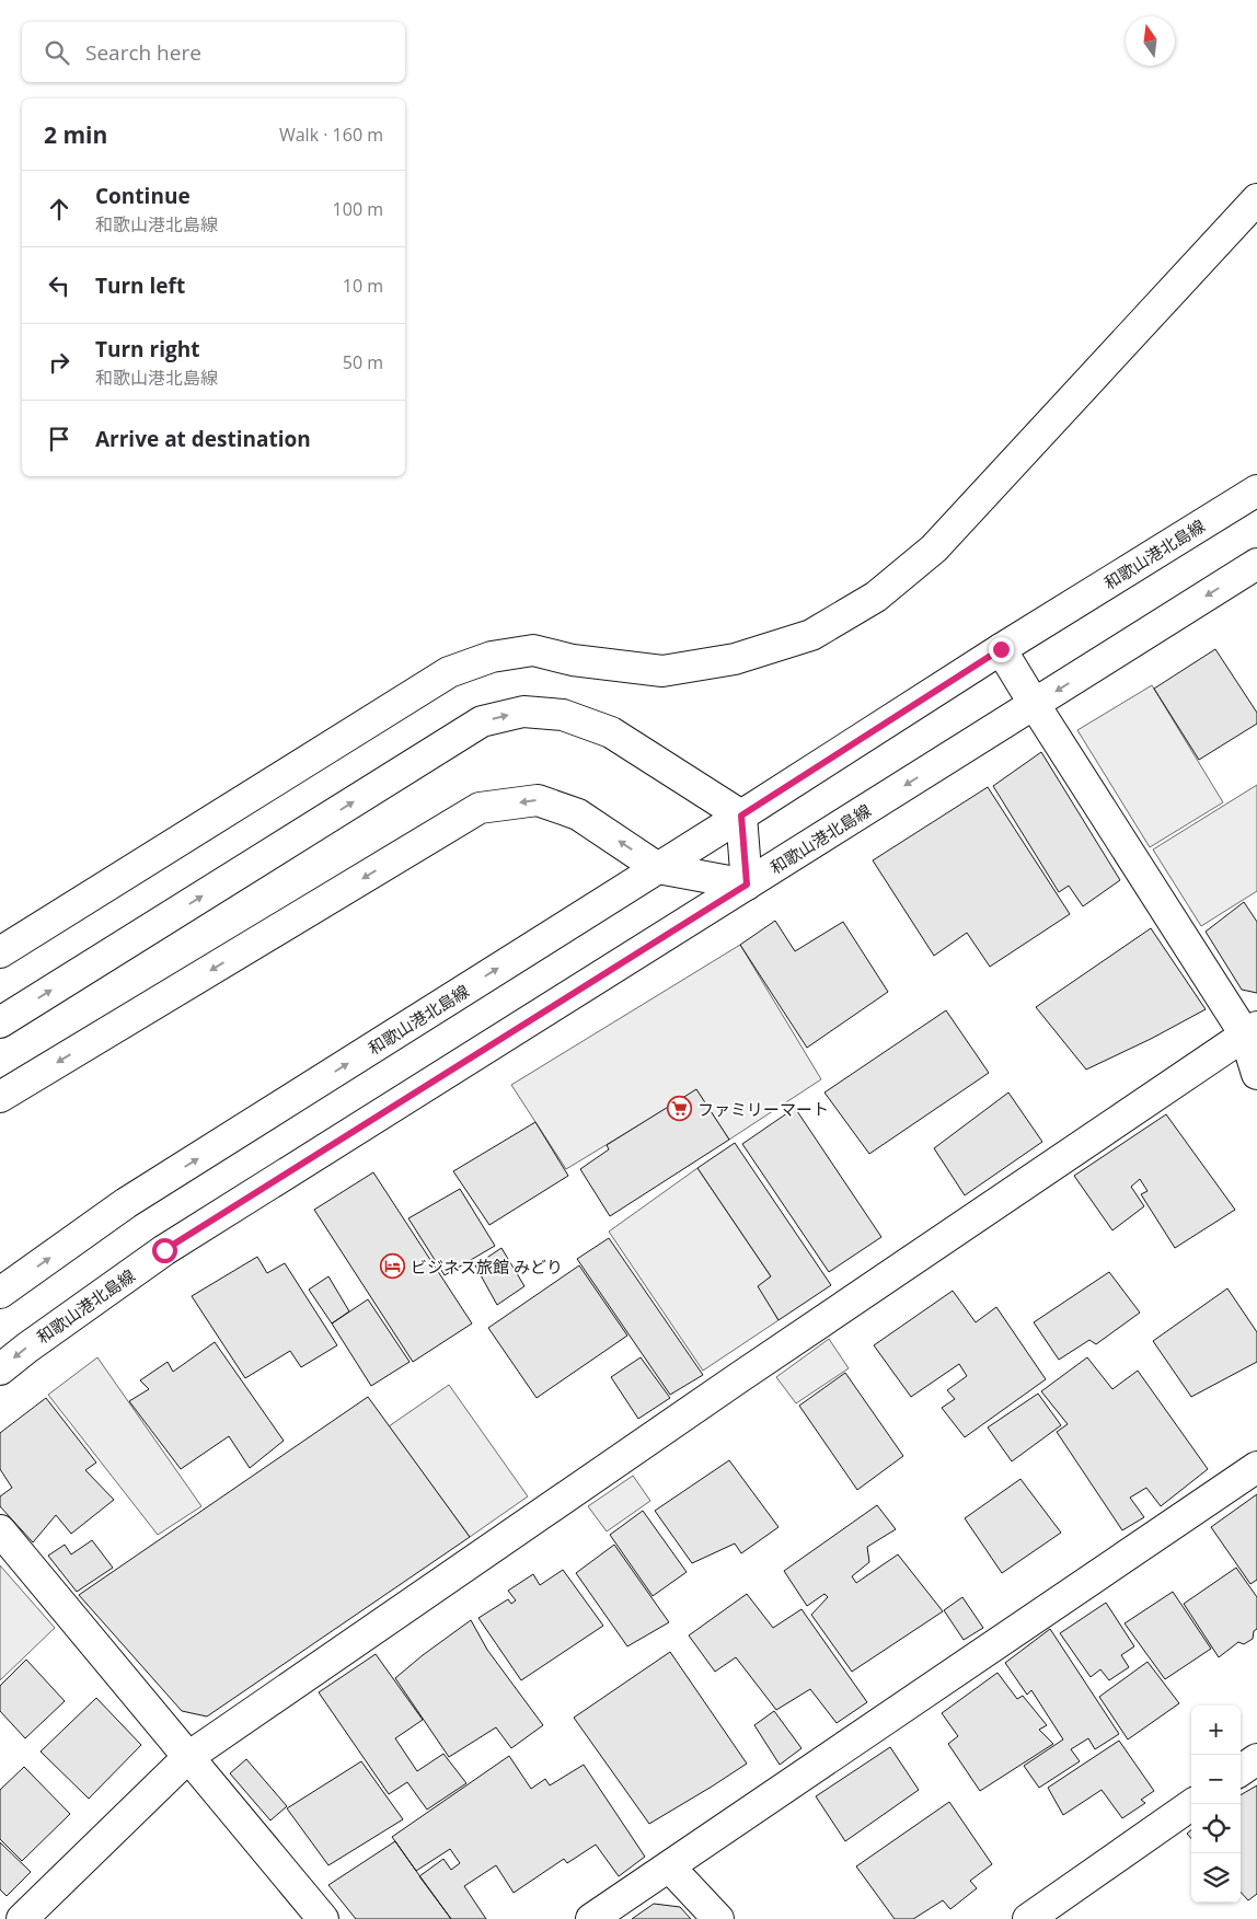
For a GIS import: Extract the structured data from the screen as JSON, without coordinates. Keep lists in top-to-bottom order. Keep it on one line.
{"streets":{"street":["和歌山港北島線"]},"places":{"supermarket":["ファミリーマート"],"hotel":["ビジネス旅館 みどり"]},"north":"top","page":{"search":"Search here","heading":["2 min","Walk · 160 m"],"list":[["Continue","和歌山港北島線","100 m"],["Turn left","10 m"],["Turn right","和歌山港北島線","50 m"],"Arrive at destination"],"map_buttons":["+","−"]}}
